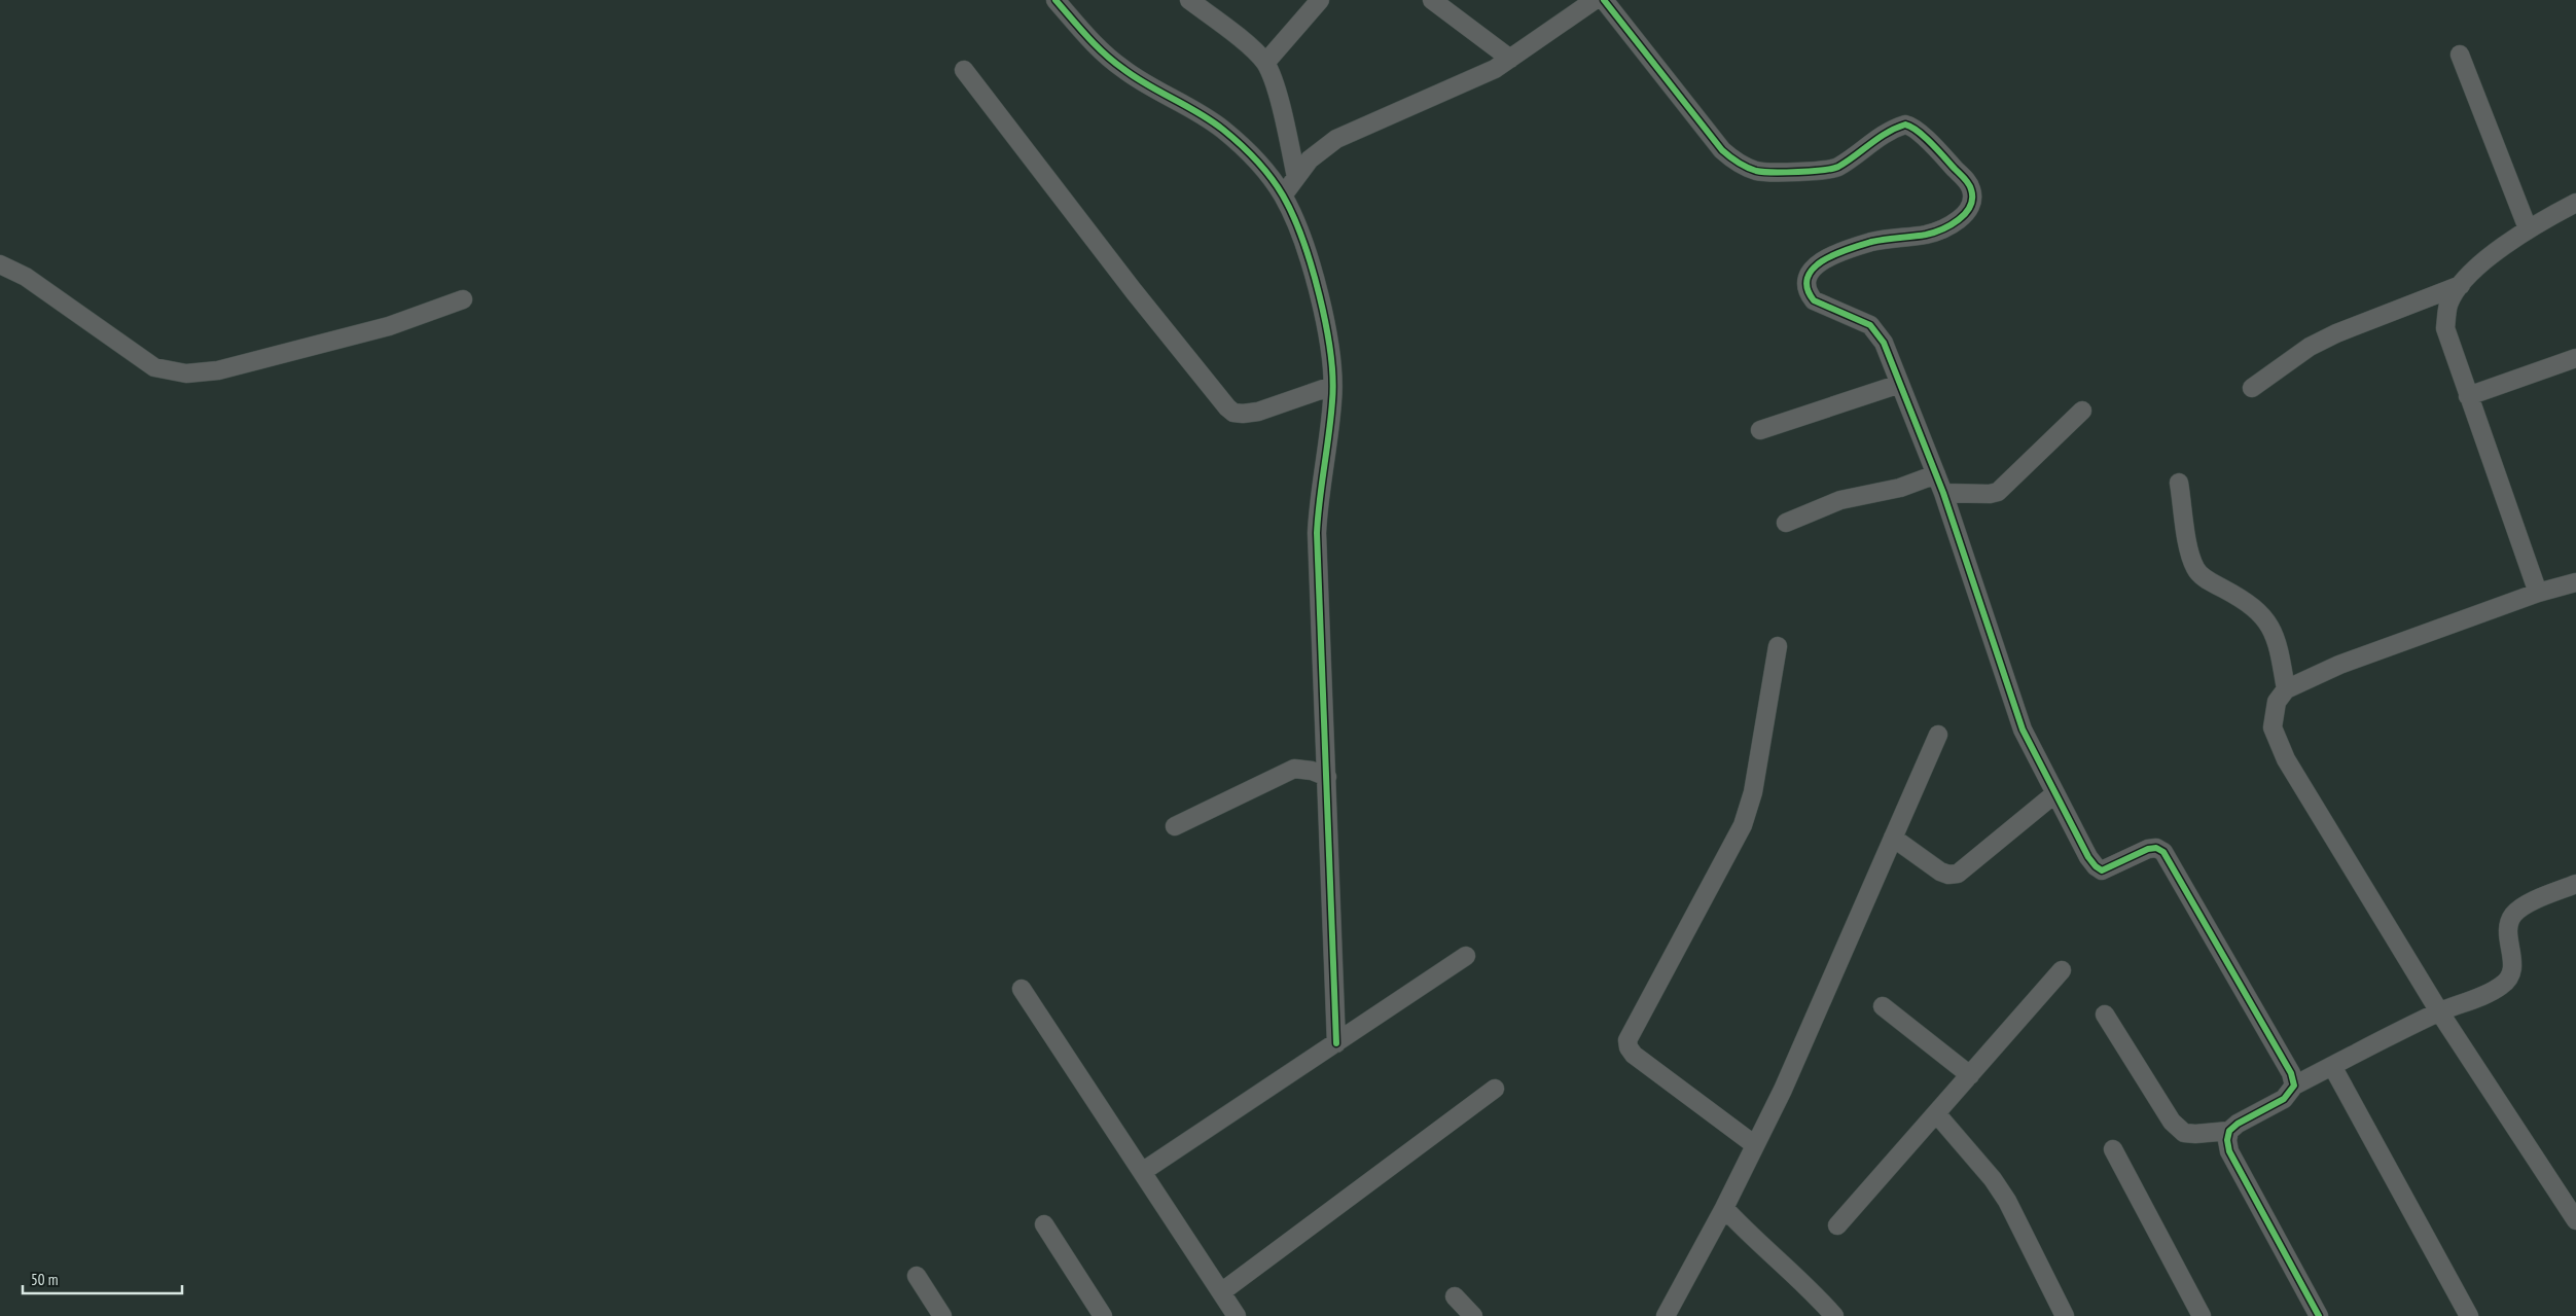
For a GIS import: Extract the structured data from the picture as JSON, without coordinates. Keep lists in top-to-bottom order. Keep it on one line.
{"scale_bar":"50 m"}
